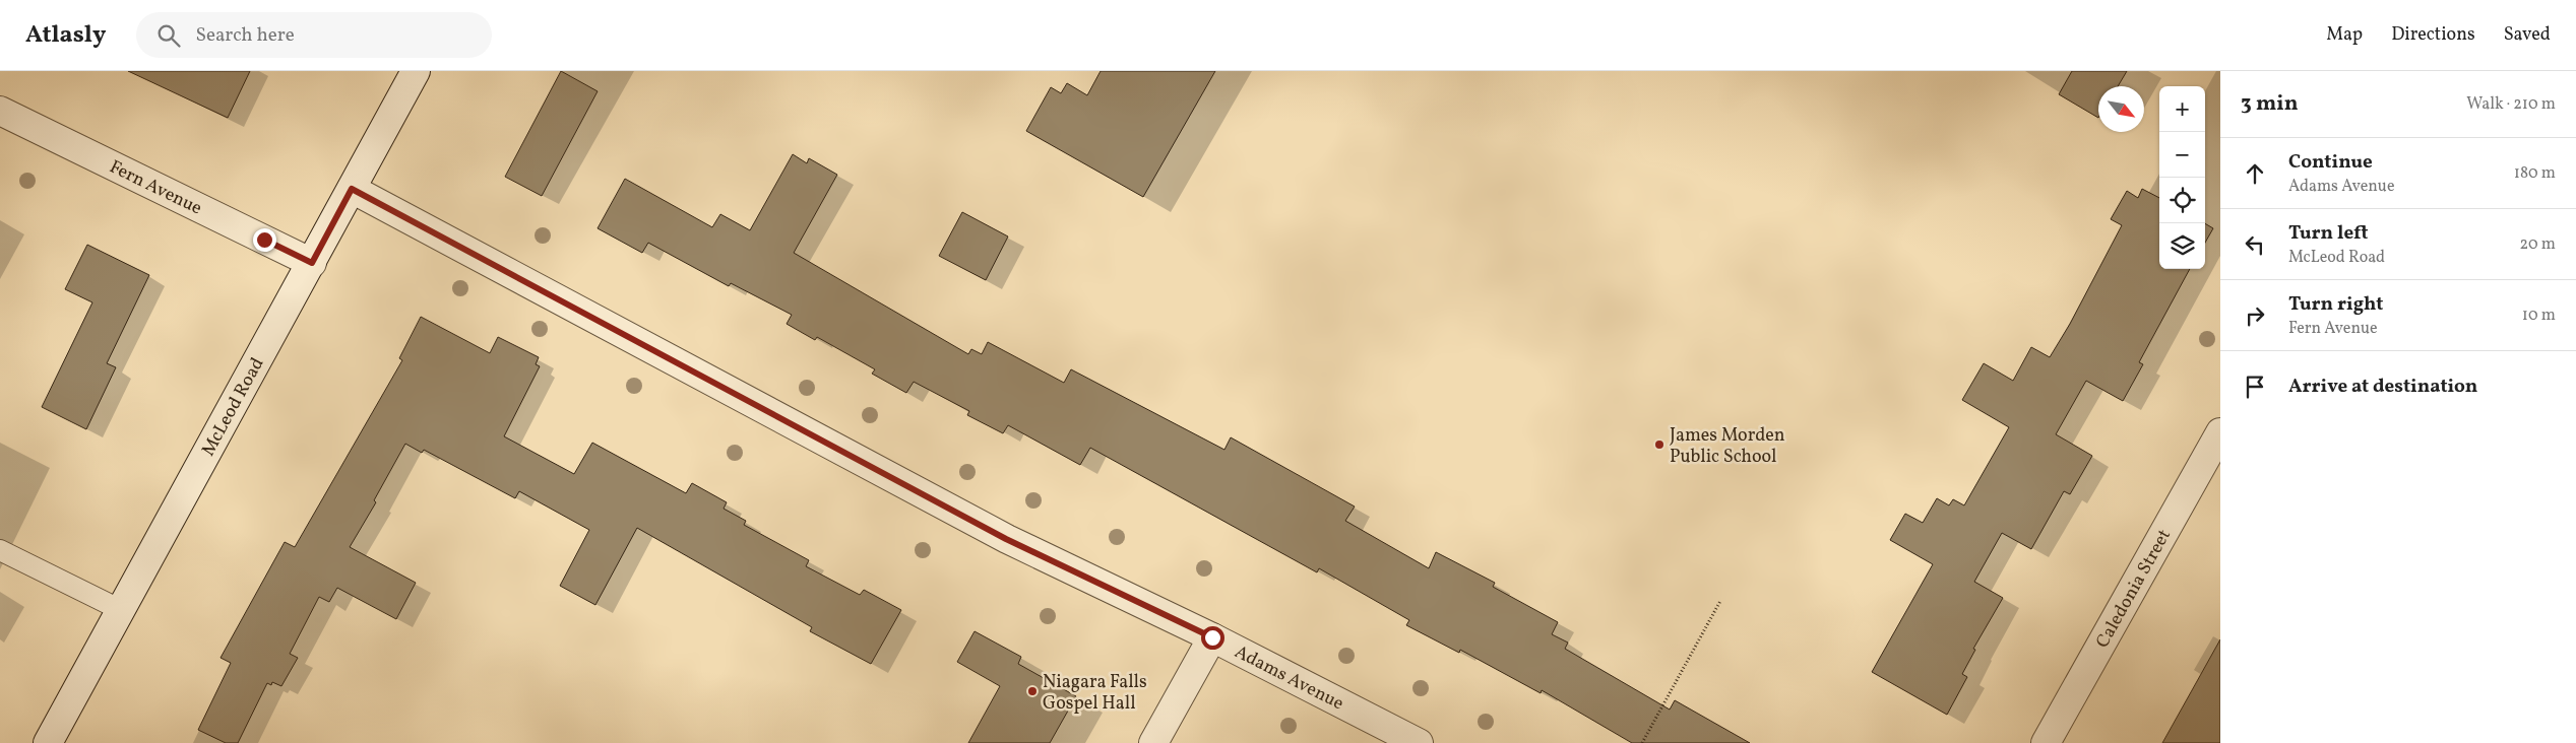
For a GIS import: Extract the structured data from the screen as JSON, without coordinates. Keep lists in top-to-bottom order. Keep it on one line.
{"streets":{"street":["Fern Avenue","McLeod Road","Caledonia Street","Adams Avenue"]},"crossings":[["Fern Avenue","McLeod Road"],["McLeod Road","Adams Avenue"]],"places":["James Morden Public School","Niagara Falls Gospel Hall"],"north":"bottom right","page":{"header":"Atlasly","search":"Search here","nav":["Map","Directions","Saved"],"heading":["3 min","Walk · 210 m"],"map_buttons":["+","−"],"list":[["Continue","Adams Avenue","180 m"],["Turn left","McLeod Road","20 m"],["Turn right","Fern Avenue","10 m"],"Arrive at destination"]}}
